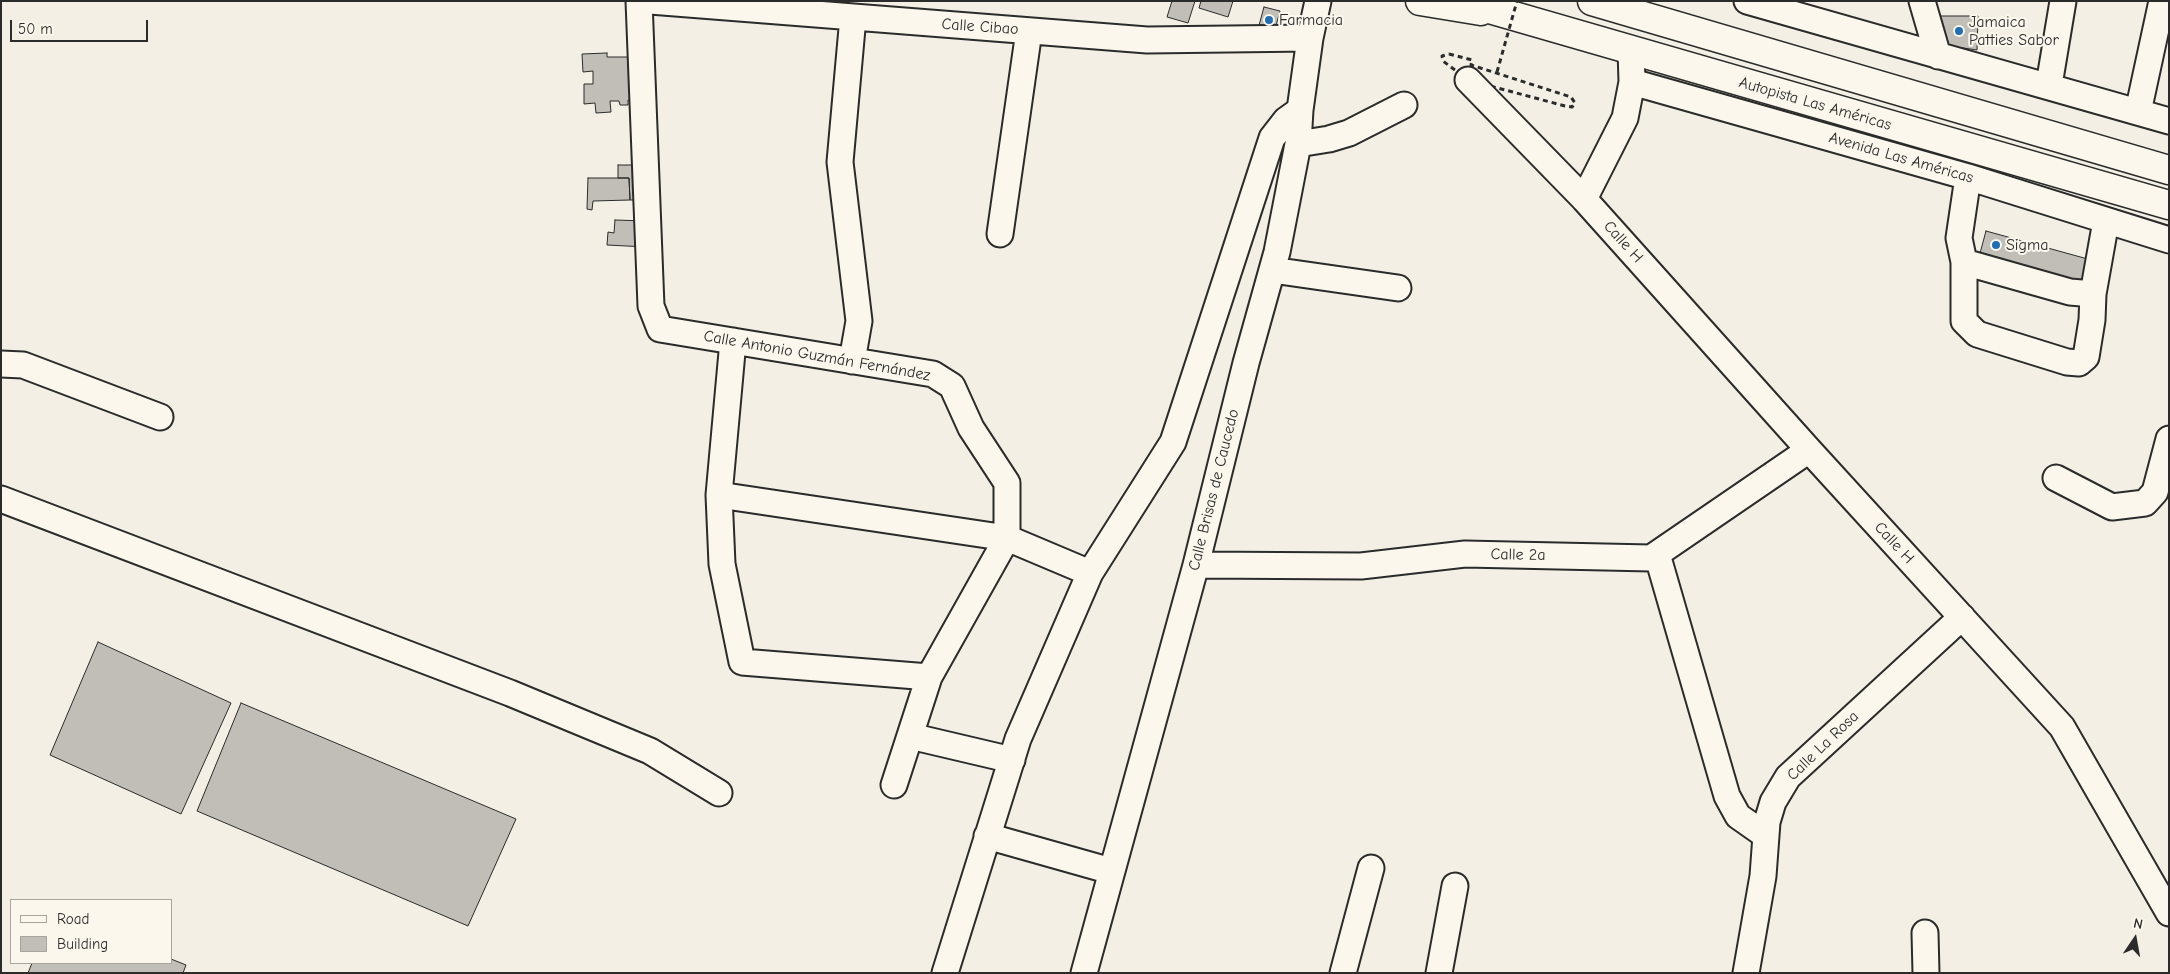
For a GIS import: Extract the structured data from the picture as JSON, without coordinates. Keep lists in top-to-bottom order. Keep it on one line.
{"streets":{"highway":["Autopista Las Américas"],"street":["Calle Cibao","Avenida Las Américas","Calle H","Calle Antonio Guzmán Fernández","Calle Brisas de Caucedo","Calle 2a","Calle La Rosa"]},"crossings":[["Calle Cibao","Calle Brisas de Caucedo"],["Calle H","Calle 2a"],["Calle H","Calle La Rosa"],["Calle Brisas de Caucedo","Calle 2a"]],"places":["Farmacia","Jamaica Patties Sabor","Sigma"],"legend":["Road","Building"],"scale_bar":"50 m","north":"top"}
